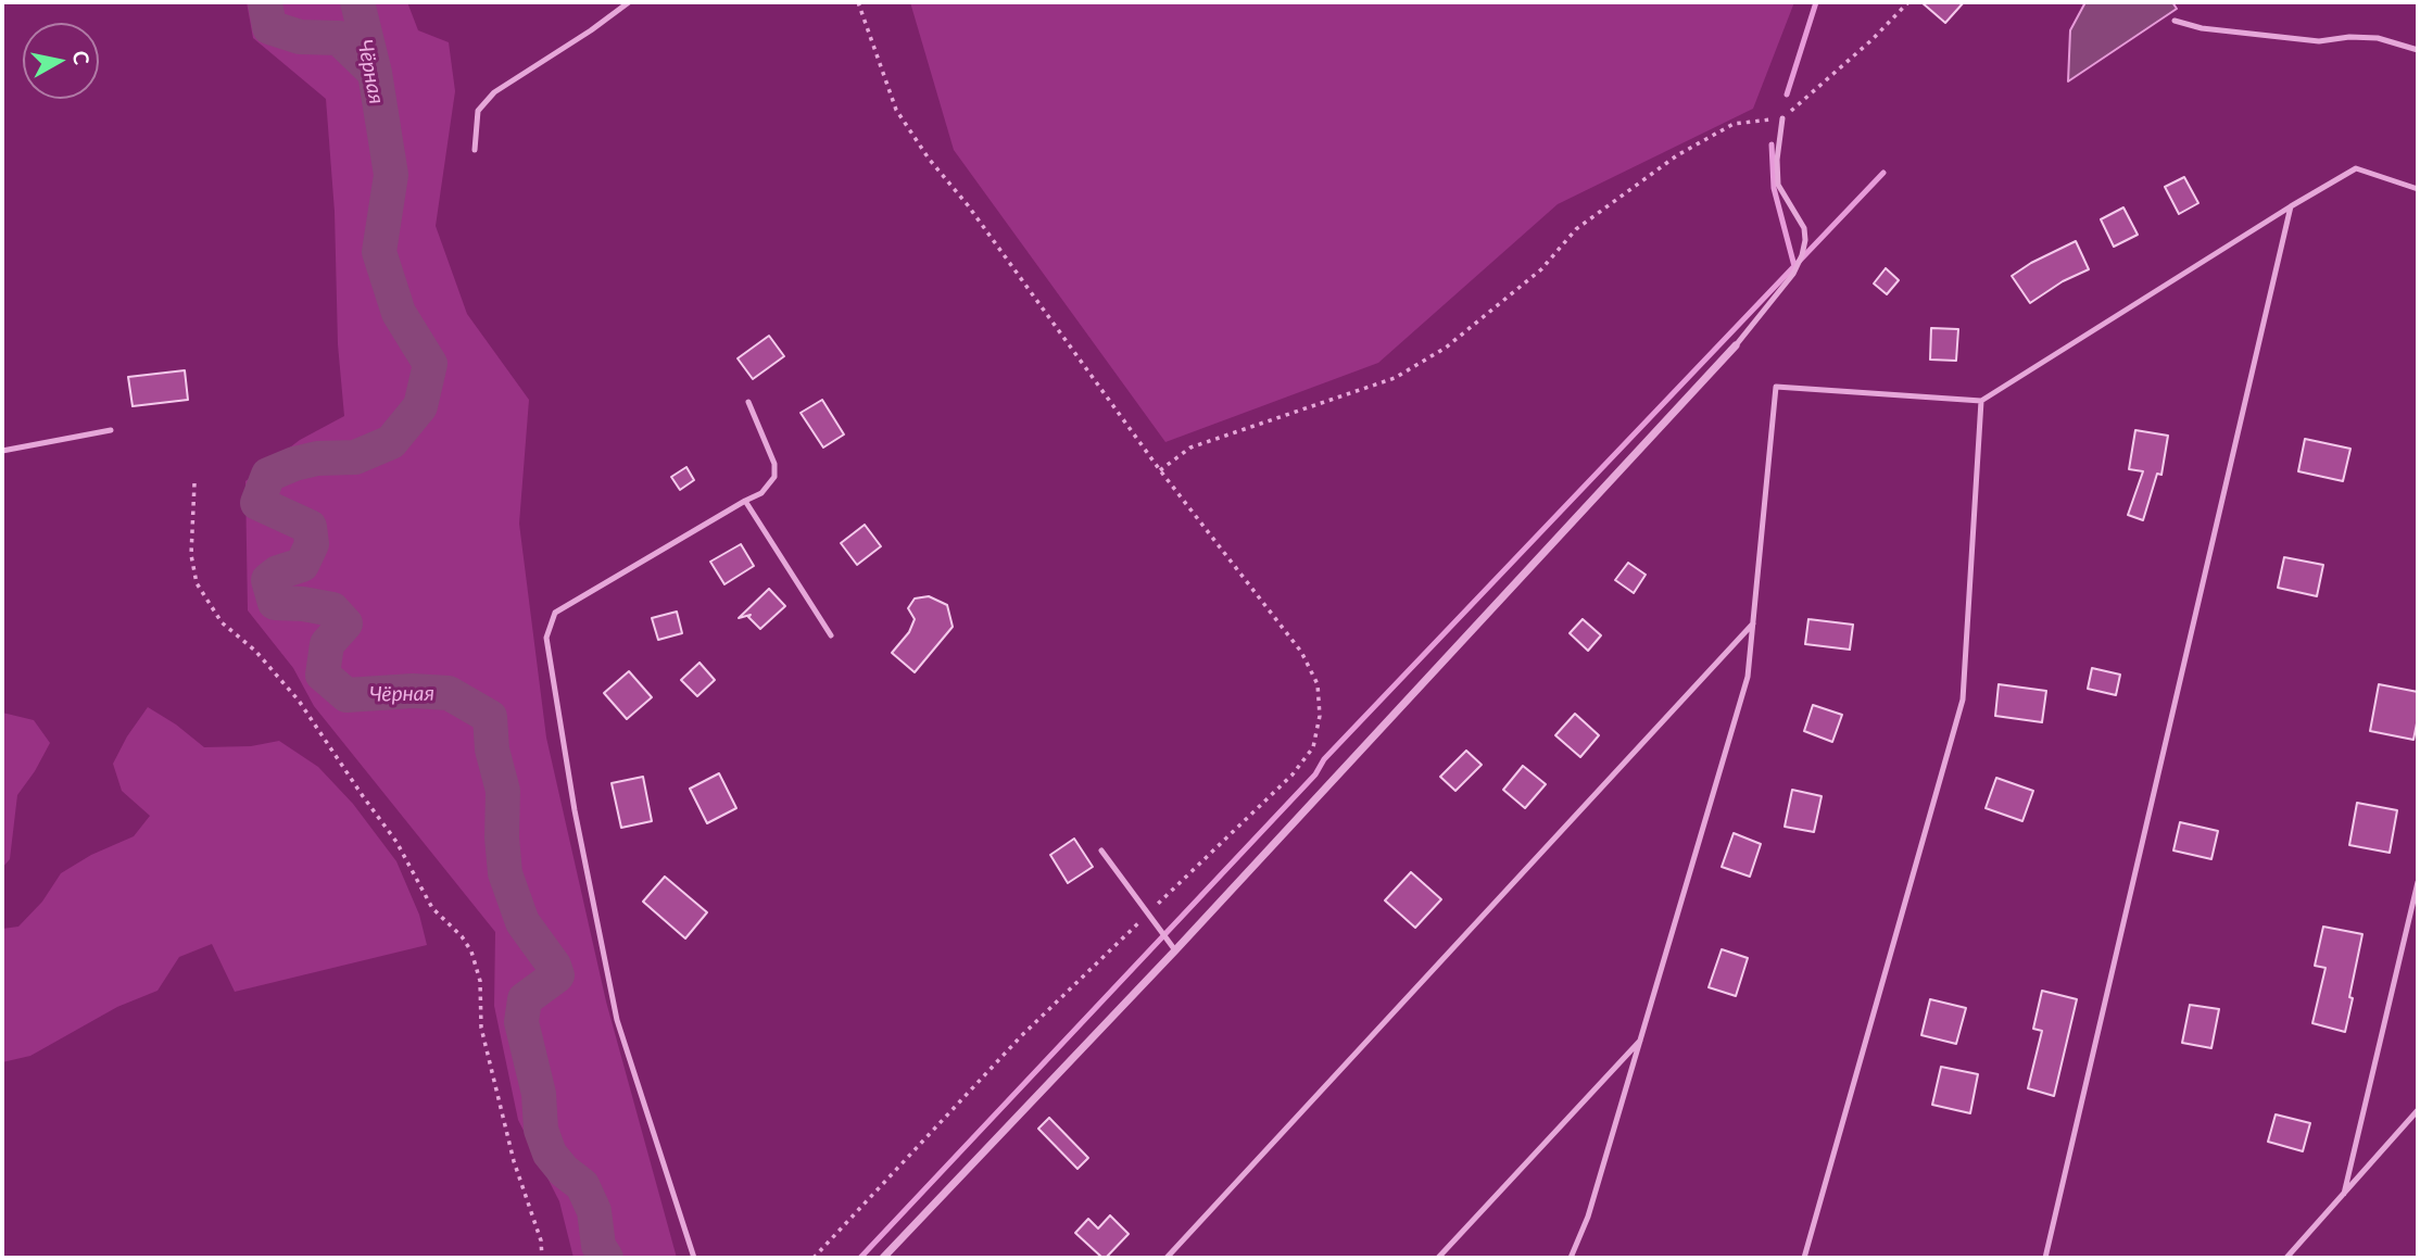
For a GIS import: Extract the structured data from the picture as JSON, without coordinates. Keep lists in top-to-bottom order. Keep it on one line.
{"water":["Чёрная"],"north":"right"}
